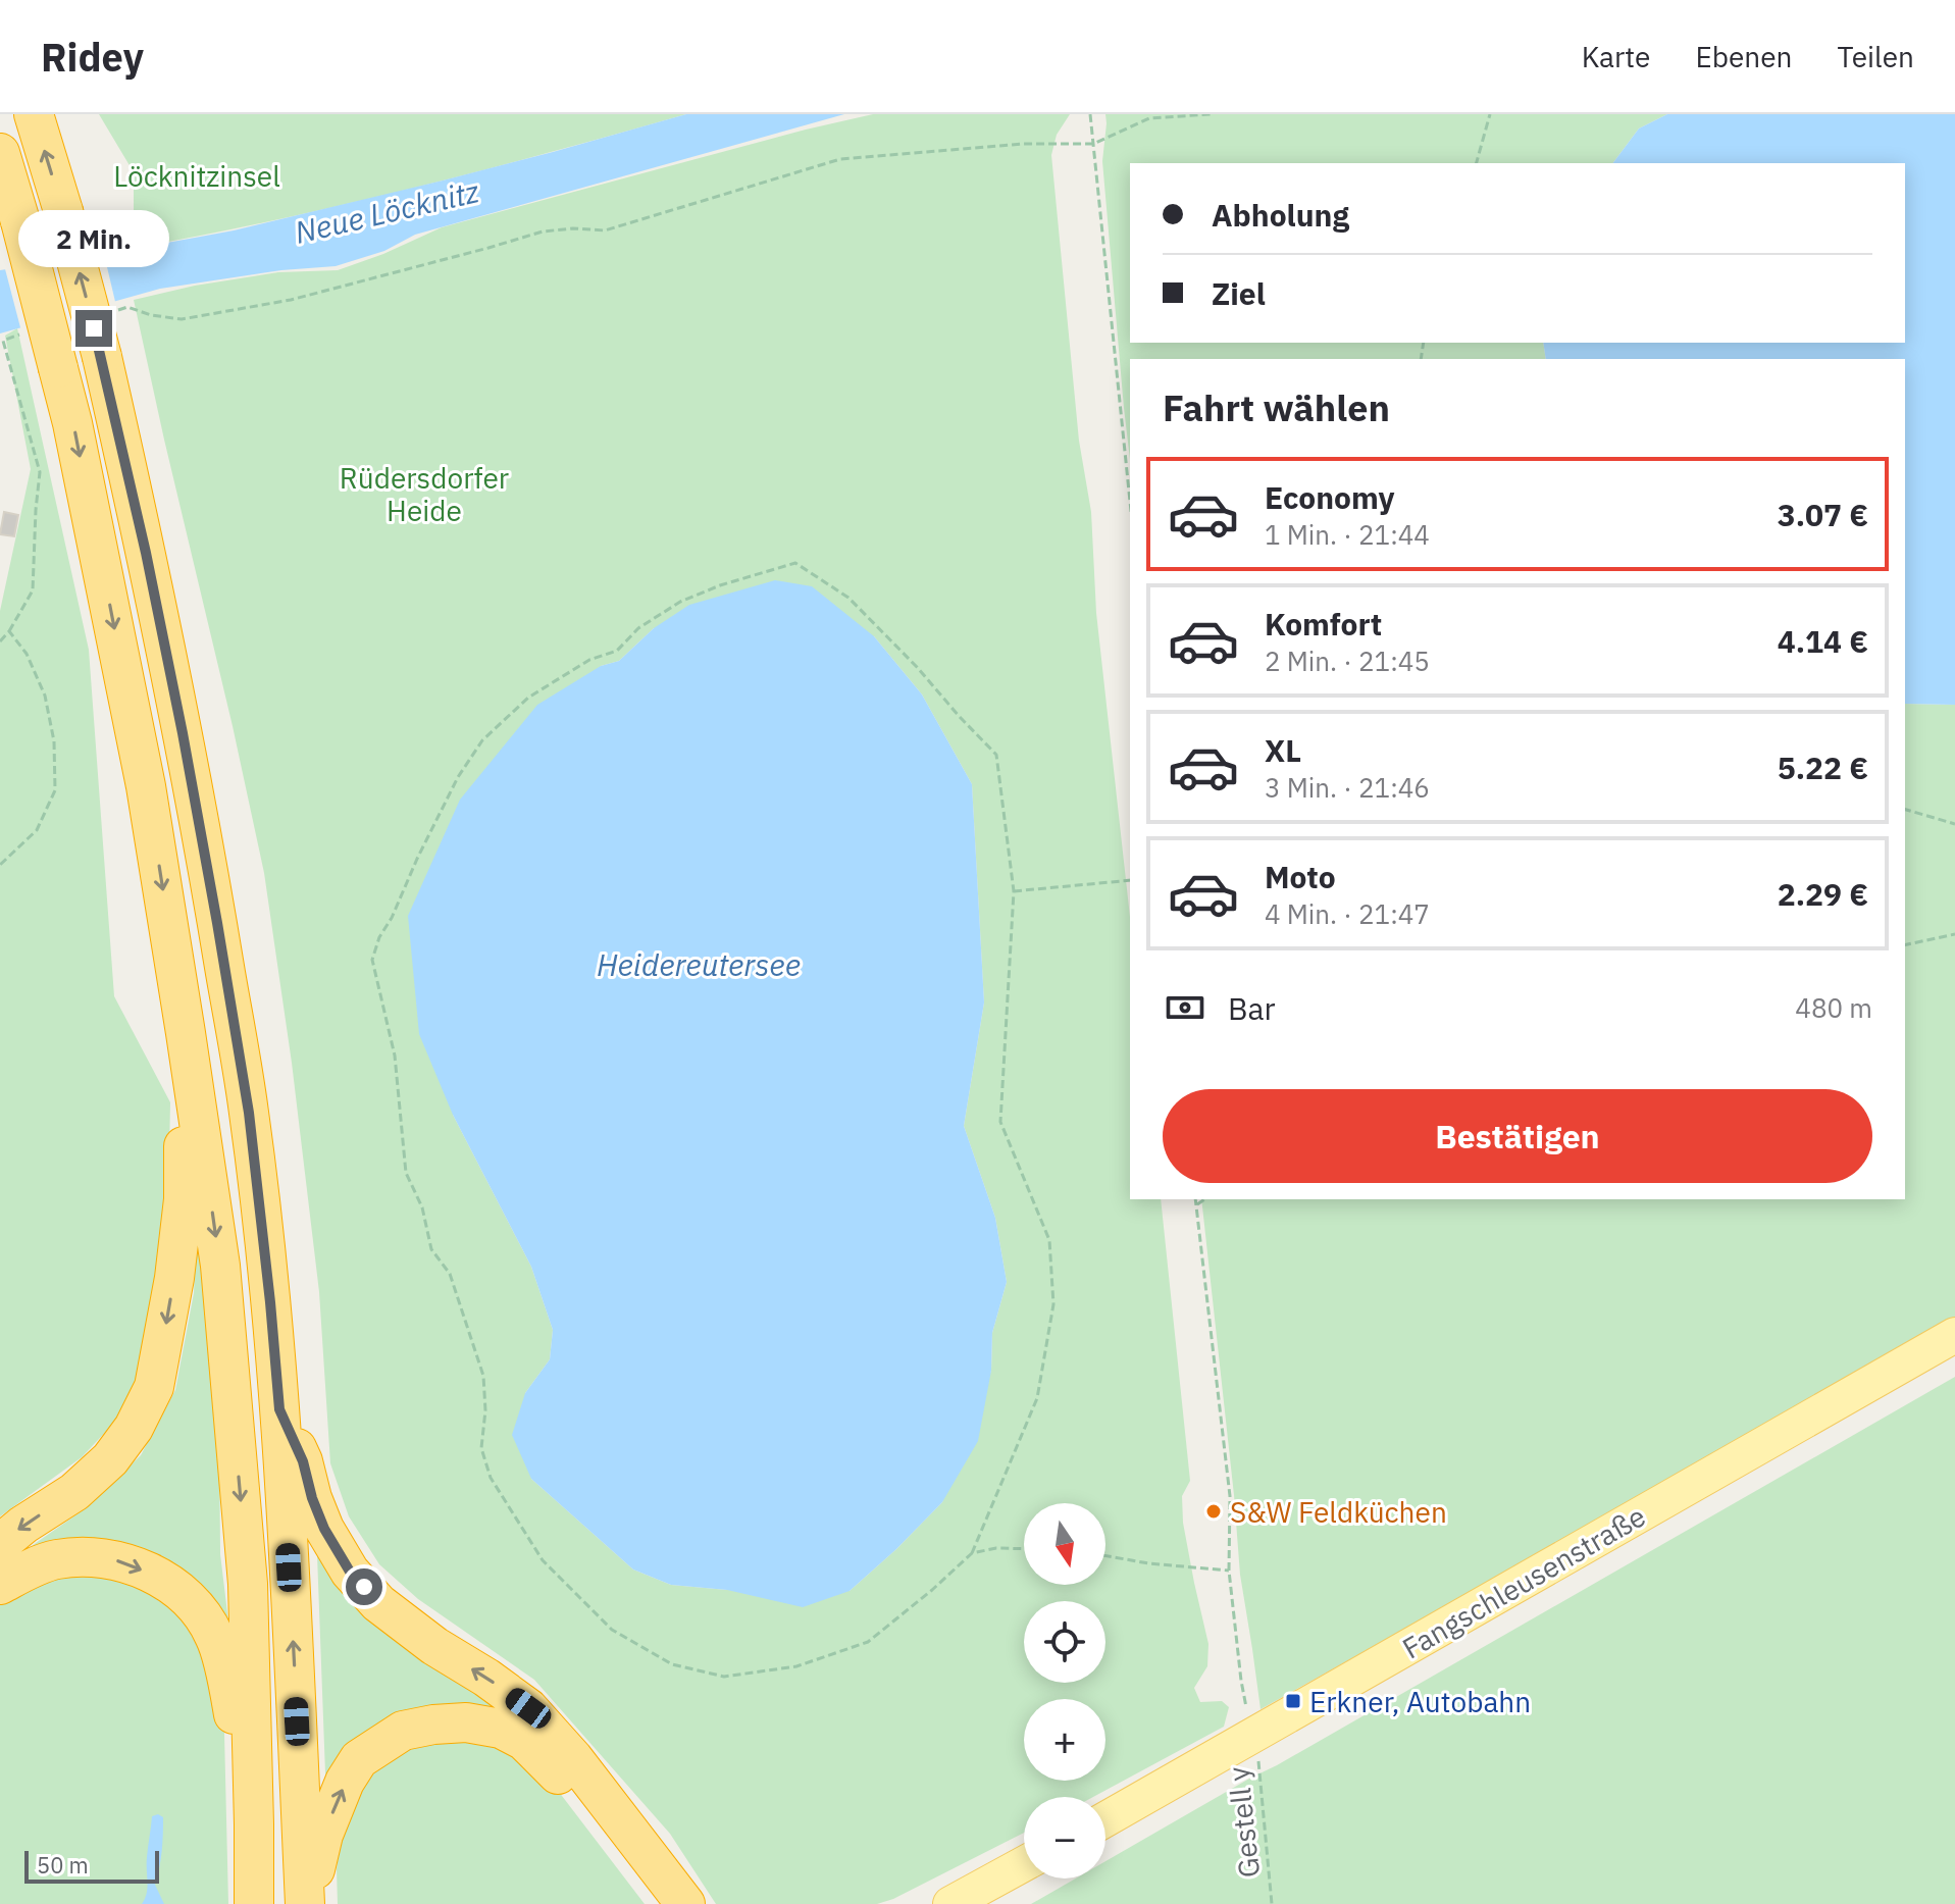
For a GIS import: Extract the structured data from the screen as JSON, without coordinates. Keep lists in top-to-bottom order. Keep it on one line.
{"streets":{"main road":["Fangschleusenstraße"],"path":["Gestell y"]},"crossings":[["Fangschleusenstraße","Gestell y"]],"water":["Neue Löcknitz","Heidereutersee"],"parks":["Löcknitzinsel","Rüdersdorfer Heide"],"places":{"other":["S&W Feldküchen"],"transit":["Erkner, Autobahn"]},"scale_bar":"50 m","north":"bottom","page":{"header":"Ridey","nav":["Karte","Ebenen","Teilen"],"banner":["Abholung","Ziel"],"bubble":"2 Min.","heading":"Fahrt wählen","list":[{"name":"Economy","note":"1 Min. · 21:44","value":"3.07 €"},{"name":"Komfort","note":"2 Min. · 21:45","value":"4.14 €"},{"name":"XL","note":"3 Min. · 21:46","value":"5.22 €"},{"name":"Moto","note":"4 Min. · 21:47","value":"2.29 €"}],"pay":["Bar","480 m"],"buttons":"Bestätigen","map_buttons":["+","−"],"scale":"50 m"}}
